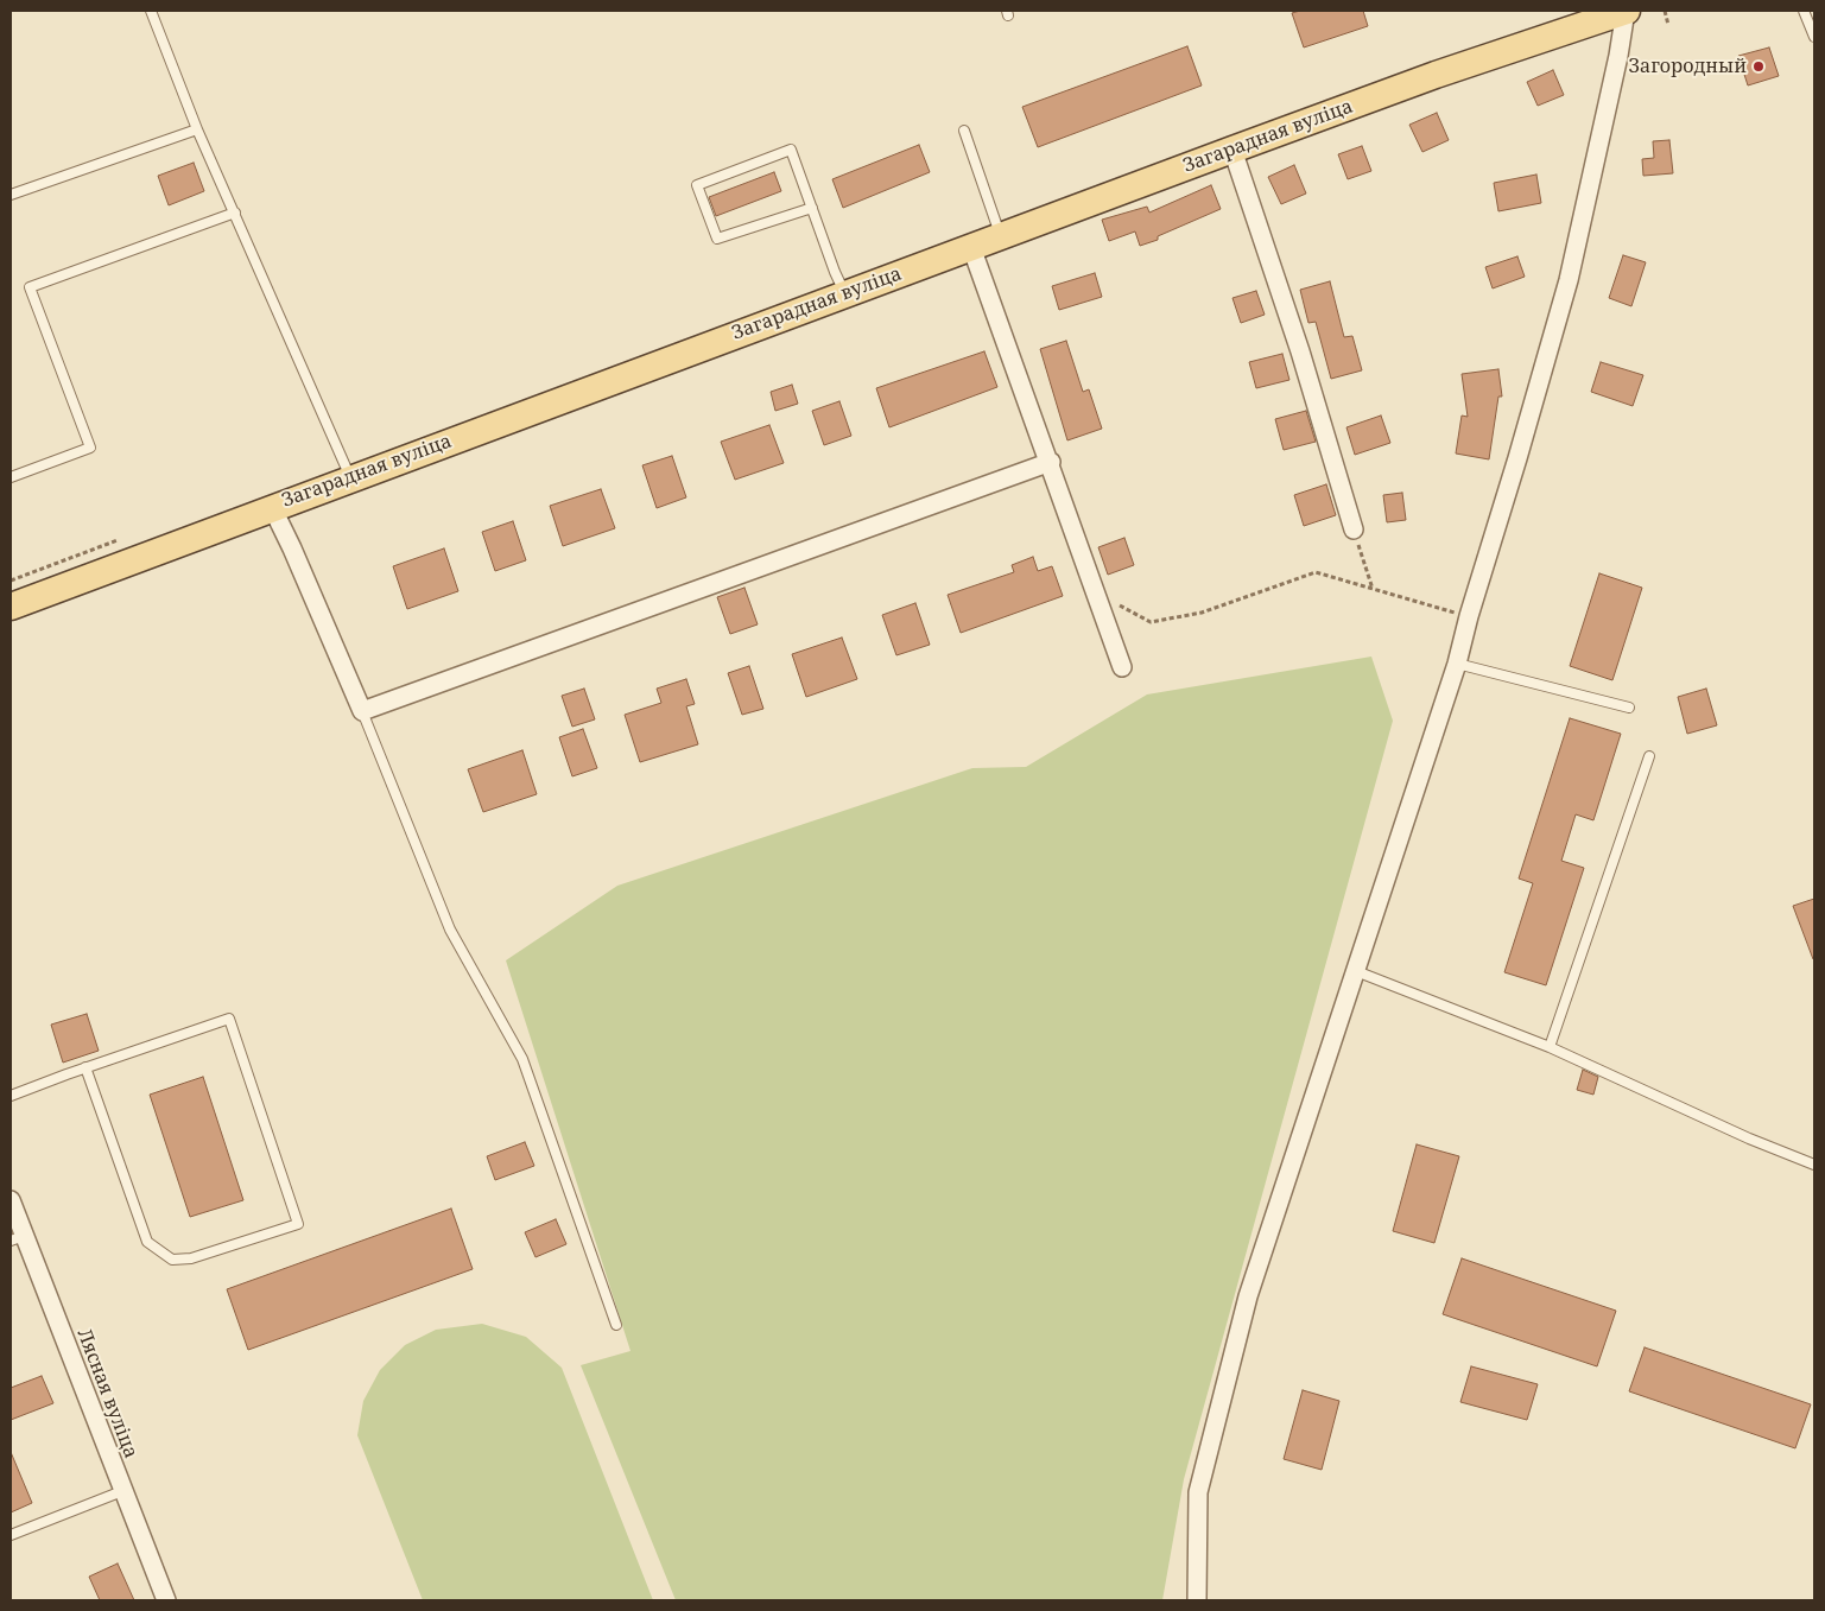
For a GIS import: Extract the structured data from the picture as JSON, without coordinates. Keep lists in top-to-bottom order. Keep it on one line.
{"streets":{"main road":["Загарадная вуліца"],"street":["Лясная вуліца"]},"places":["Загородный"]}
